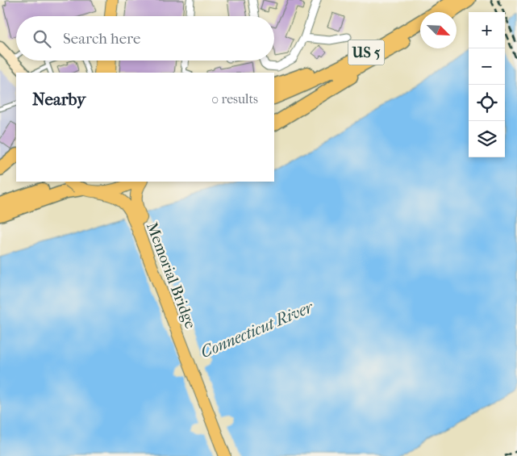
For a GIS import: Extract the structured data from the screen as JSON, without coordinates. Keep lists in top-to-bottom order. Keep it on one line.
{"streets":{"highway":["US 5"],"main road":["Memorial Bridge"]},"water":["Connecticut River"],"north":"bottom right","page":{"map_buttons":["+","−"],"search":"Search here","heading":["Nearby","0 results"]}}
